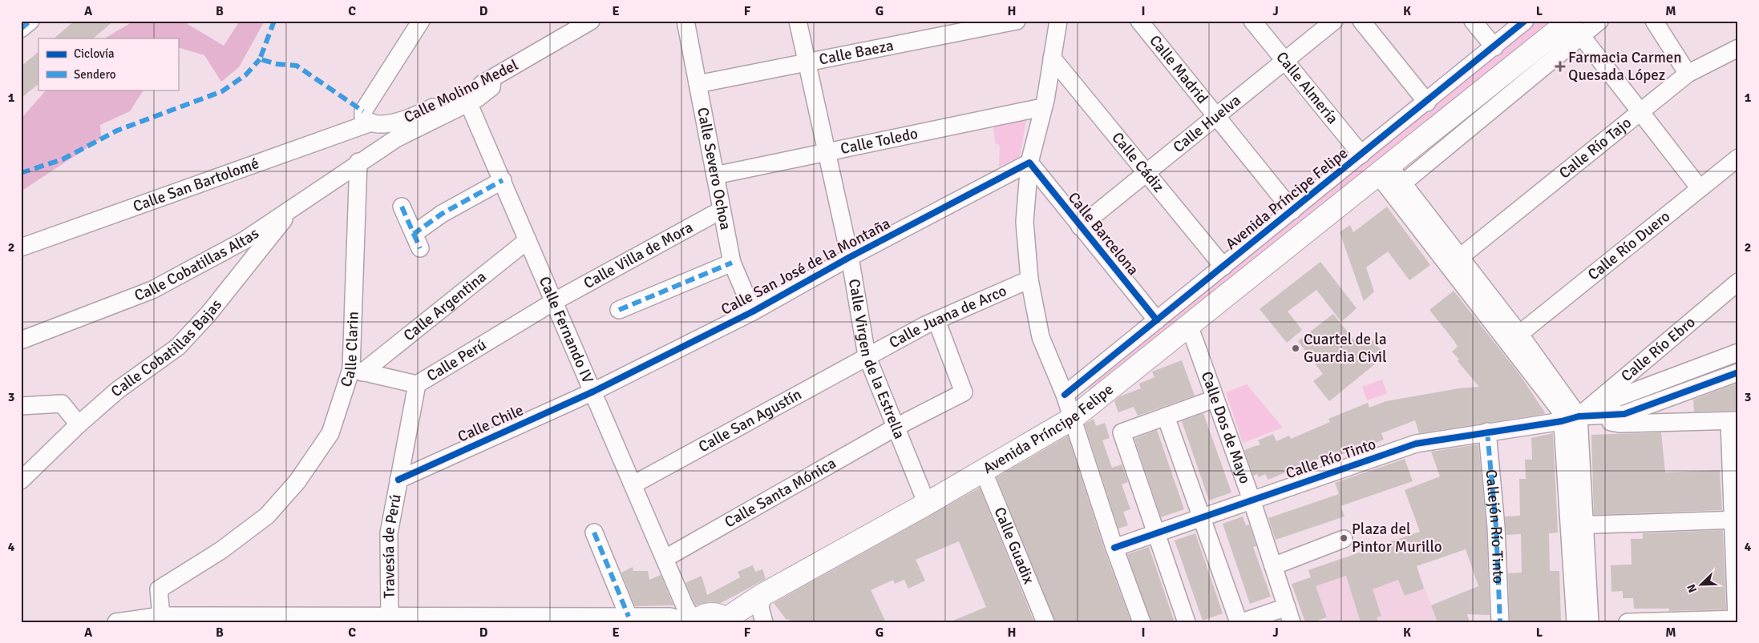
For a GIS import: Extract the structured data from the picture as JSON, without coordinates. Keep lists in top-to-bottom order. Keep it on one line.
{"streets":{"main road":["Avenida Príncipe Felipe"],"street":["Calle Baeza","Calle Madrid","Calle Almería","Calle Molino Medel","Calle Huelva","Calle Toledo","Calle Río Tajo","Calle Cádiz","Calle Severo Ochoa","Calle San Bartolomé","Calle Barcelona","Calle Río Duero","Calle Villa de Mora","Calle Cobatillas Altas","Calle San José de la Montaña","Calle Argentina","Calle Juana de Arco","Calle Fernando IV","Calle Cobatillas Bajas","Calle Clarin","Calle Río Ebro","Calle Virgen de la Estrella","Calle Perú","Calle San Agustín","Calle Chile","Calle Dos de Mayo","Calle Río Tinto","Calle Santa Mónica","Callejón Río Tinto","Calle Guadix","Travesía de Perú"]},"crossings":[["Calle Baeza","Calle Severo Ochoa"],["Calle Baeza","Calle Virgen de la Estrella"],["Calle Madrid","Calle Huelva"],["Calle Madrid","Avenida Príncipe Felipe"],["Calle Almería","Calle Huelva"],["Calle Almería","Avenida Príncipe Felipe"],["Calle Molino Medel","Calle San Bartolomé"],["Calle Huelva","Calle Cádiz"],["Calle Huelva","Calle Barcelona"],["Calle Toledo","Calle Severo Ochoa"],["Calle Toledo","Calle Virgen de la Estrella"],["Calle Cádiz","Avenida Príncipe Felipe"],["Calle Severo Ochoa","Calle Villa de Mora"],["Calle Severo Ochoa","Calle San José de la Montaña"],["Avenida Príncipe Felipe","Calle Barcelona"],["Avenida Príncipe Felipe","Calle Virgen de la Estrella"],["Avenida Príncipe Felipe","Calle Dos de Mayo"],["Avenida Príncipe Felipe","Calle Guadix"],["Calle Barcelona","Calle San José de la Montaña"],["Calle Villa de Mora","Calle Fernando IV"],["Calle Villa de Mora","Calle Perú"],["Calle Cobatillas Altas","Calle Cobatillas Bajas"],["Calle Cobatillas Altas","Calle Clarin"],["Calle San José de la Montaña","Calle Fernando IV"],["Calle San José de la Montaña","Calle Virgen de la Estrella"],["Calle San José de la Montaña","Calle Chile"],["Calle Argentina","Calle Fernando IV"],["Calle Argentina","Calle Clarin"],["Calle Argentina","Calle Perú"],["Calle Juana de Arco","Calle Virgen de la Estrella"],["Calle Juana de Arco","Calle San Agustín"],["Calle Juana de Arco","Calle Santa Mónica"],["Calle Fernando IV","Calle Perú"],["Calle Fernando IV","Calle San Agustín"],["Calle Fernando IV","Calle Chile"],["Calle Fernando IV","Calle Santa Mónica"],["Calle Clarin","Calle Perú"],["Calle Río Ebro","Calle Río Tinto"],["Calle Virgen de la Estrella","Calle San Agustín"],["Calle Virgen de la Estrella","Calle Santa Mónica"],["Calle Perú","Travesía de Perú"],["Calle Chile","Travesía de Perú"],["Calle Dos de Mayo","Calle Río Tinto"],["Calle Río Tinto","Callejón Río Tinto"]],"places":{"health":["Farmacia Carmen Quesada López"],"other":["Cuartel de la Guardia Civil","Plaza del Pintor Murillo"]},"legend":["Ciclovía","Sendero"],"north":"bottom left","grid":{"columns":["A","B","C","D","E","F","G","H","I","J","K","L","M"],"rows":["1","2","3","4"]}}
